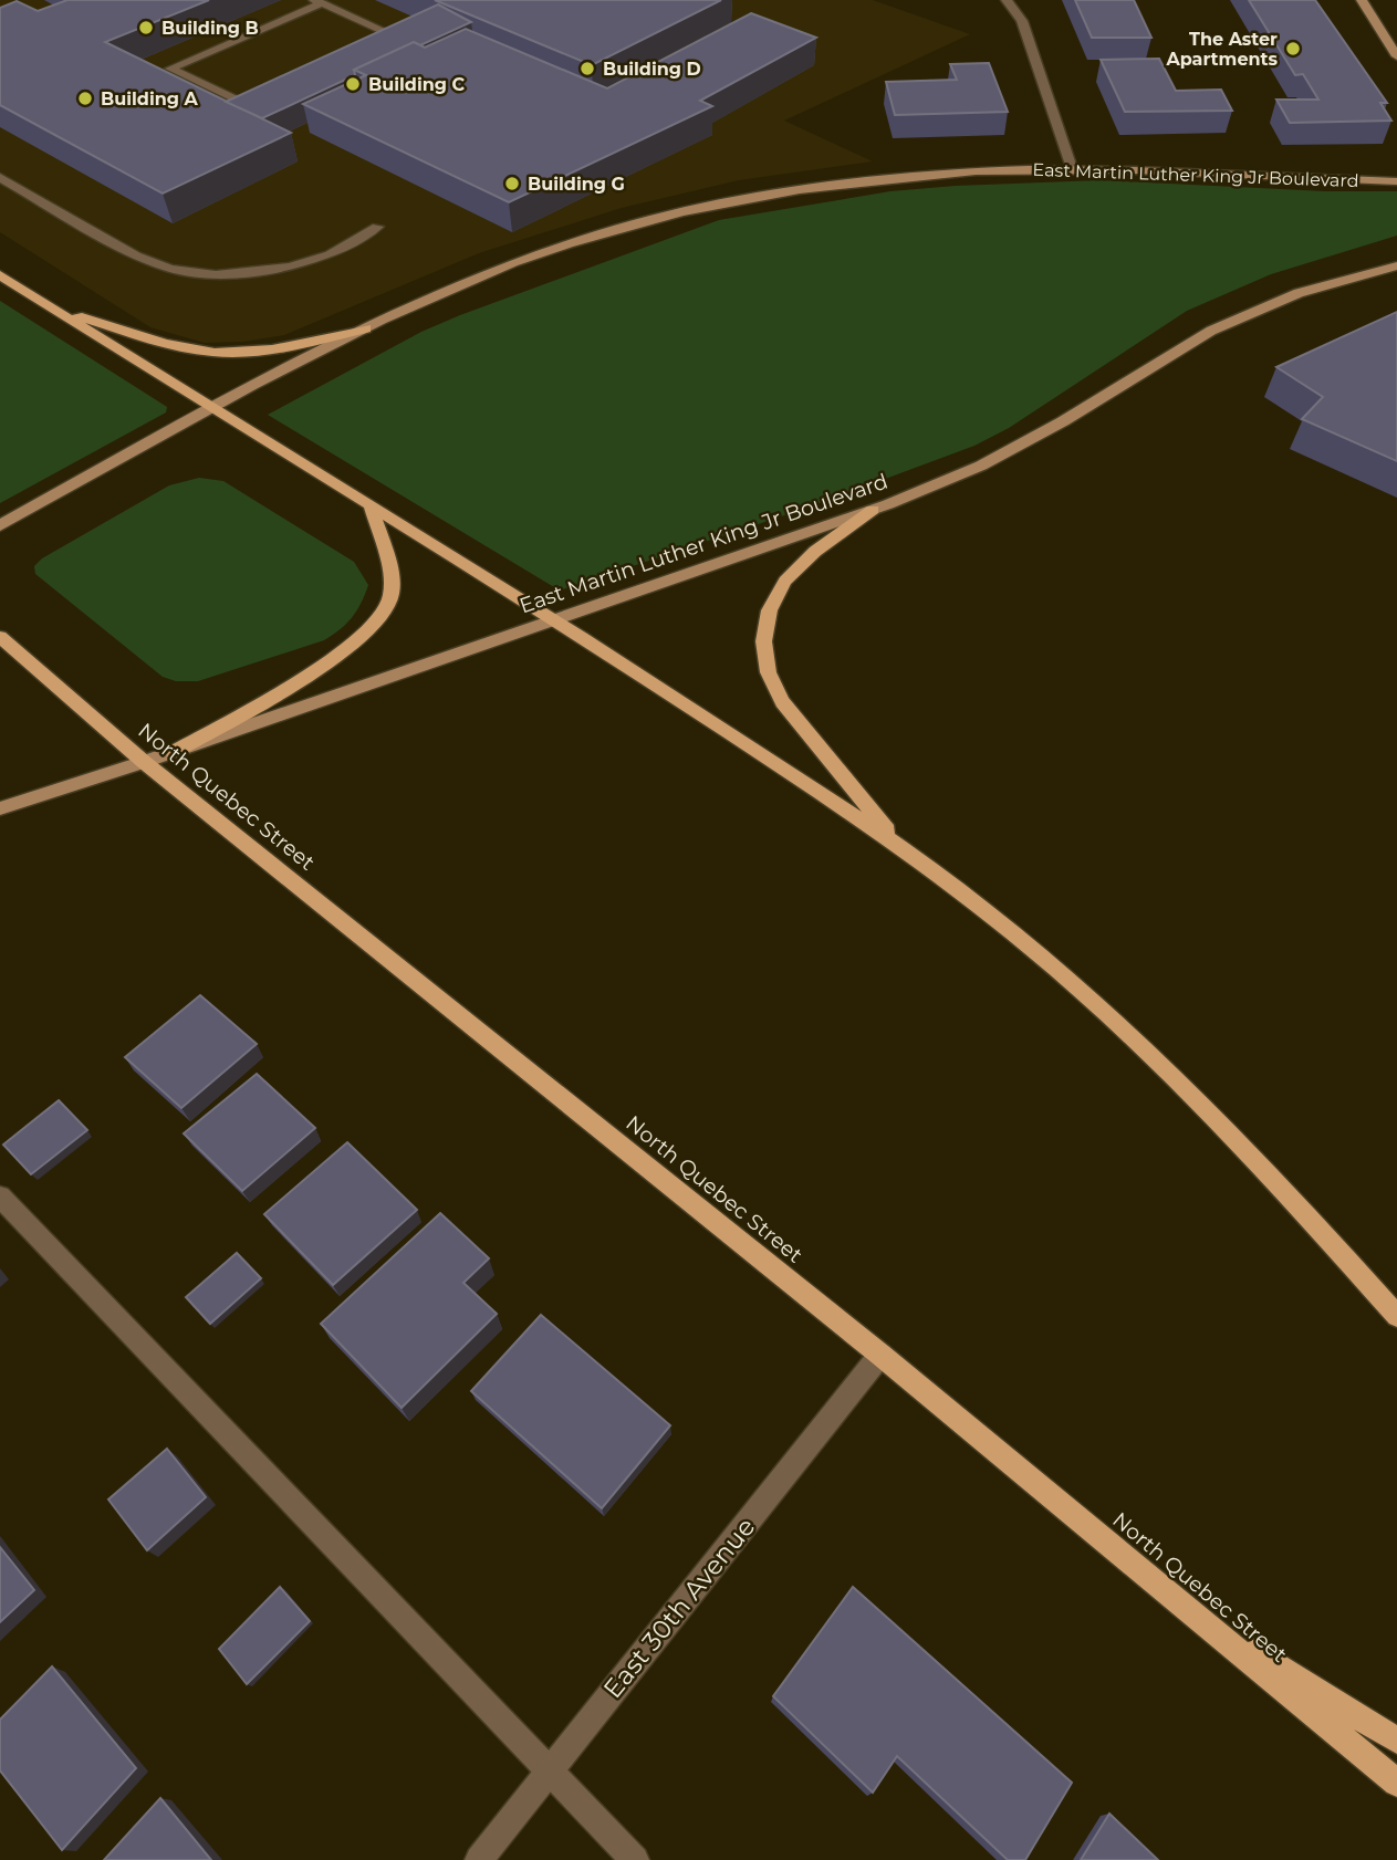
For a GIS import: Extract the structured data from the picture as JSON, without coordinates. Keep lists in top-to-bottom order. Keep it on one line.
{"streets":{"main road":["East Martin Luther King Jr Boulevard","North Quebec Street"],"street":["East 30th Avenue"]},"crossings":[["East Martin Luther King Jr Boulevard","North Quebec Street"],["North Quebec Street","East 30th Avenue"]],"places":["Building B","The Aster Apartments","Building D","Building C","Building A","Building G"]}
